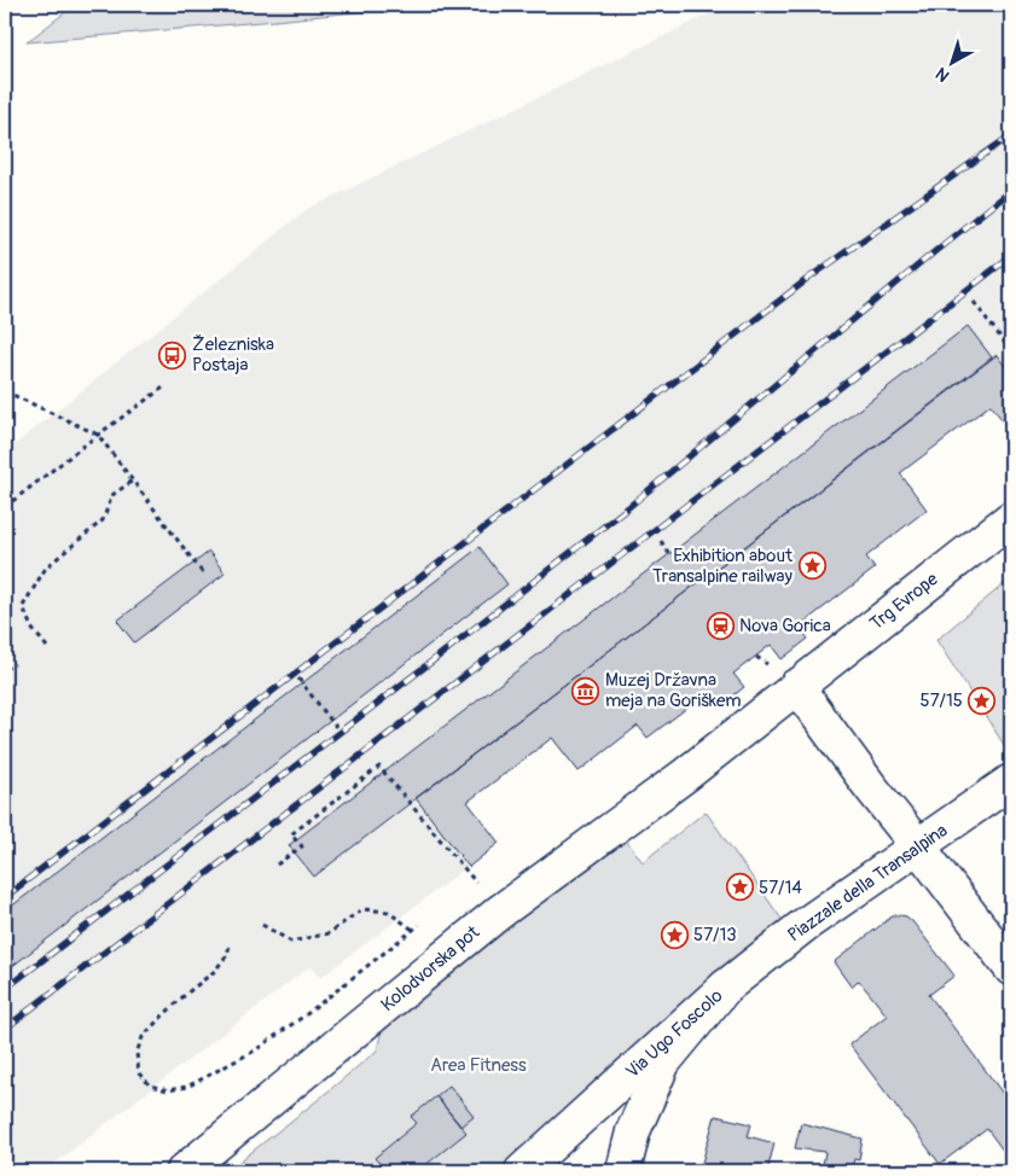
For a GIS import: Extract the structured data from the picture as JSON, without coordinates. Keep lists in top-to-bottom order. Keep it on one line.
{"streets":{"street":["Trg Evrope","Piazzale della Transalpina","Kolodvorska pot","Via Ugo Foscolo"]},"crossings":[["Trg Evrope","Kolodvorska pot"],["Piazzale della Transalpina","Via Ugo Foscolo"]],"parks":["Area Fitness"],"places":{"bus stop":["Železniska Postaja"],"place":["Exhibition about Transalpine railway","57/15","57/14","57/13"],"station":["Nova Gorica"],"museum":["Muzej Državna meja na Goriškem"]},"north":"bottom left"}
